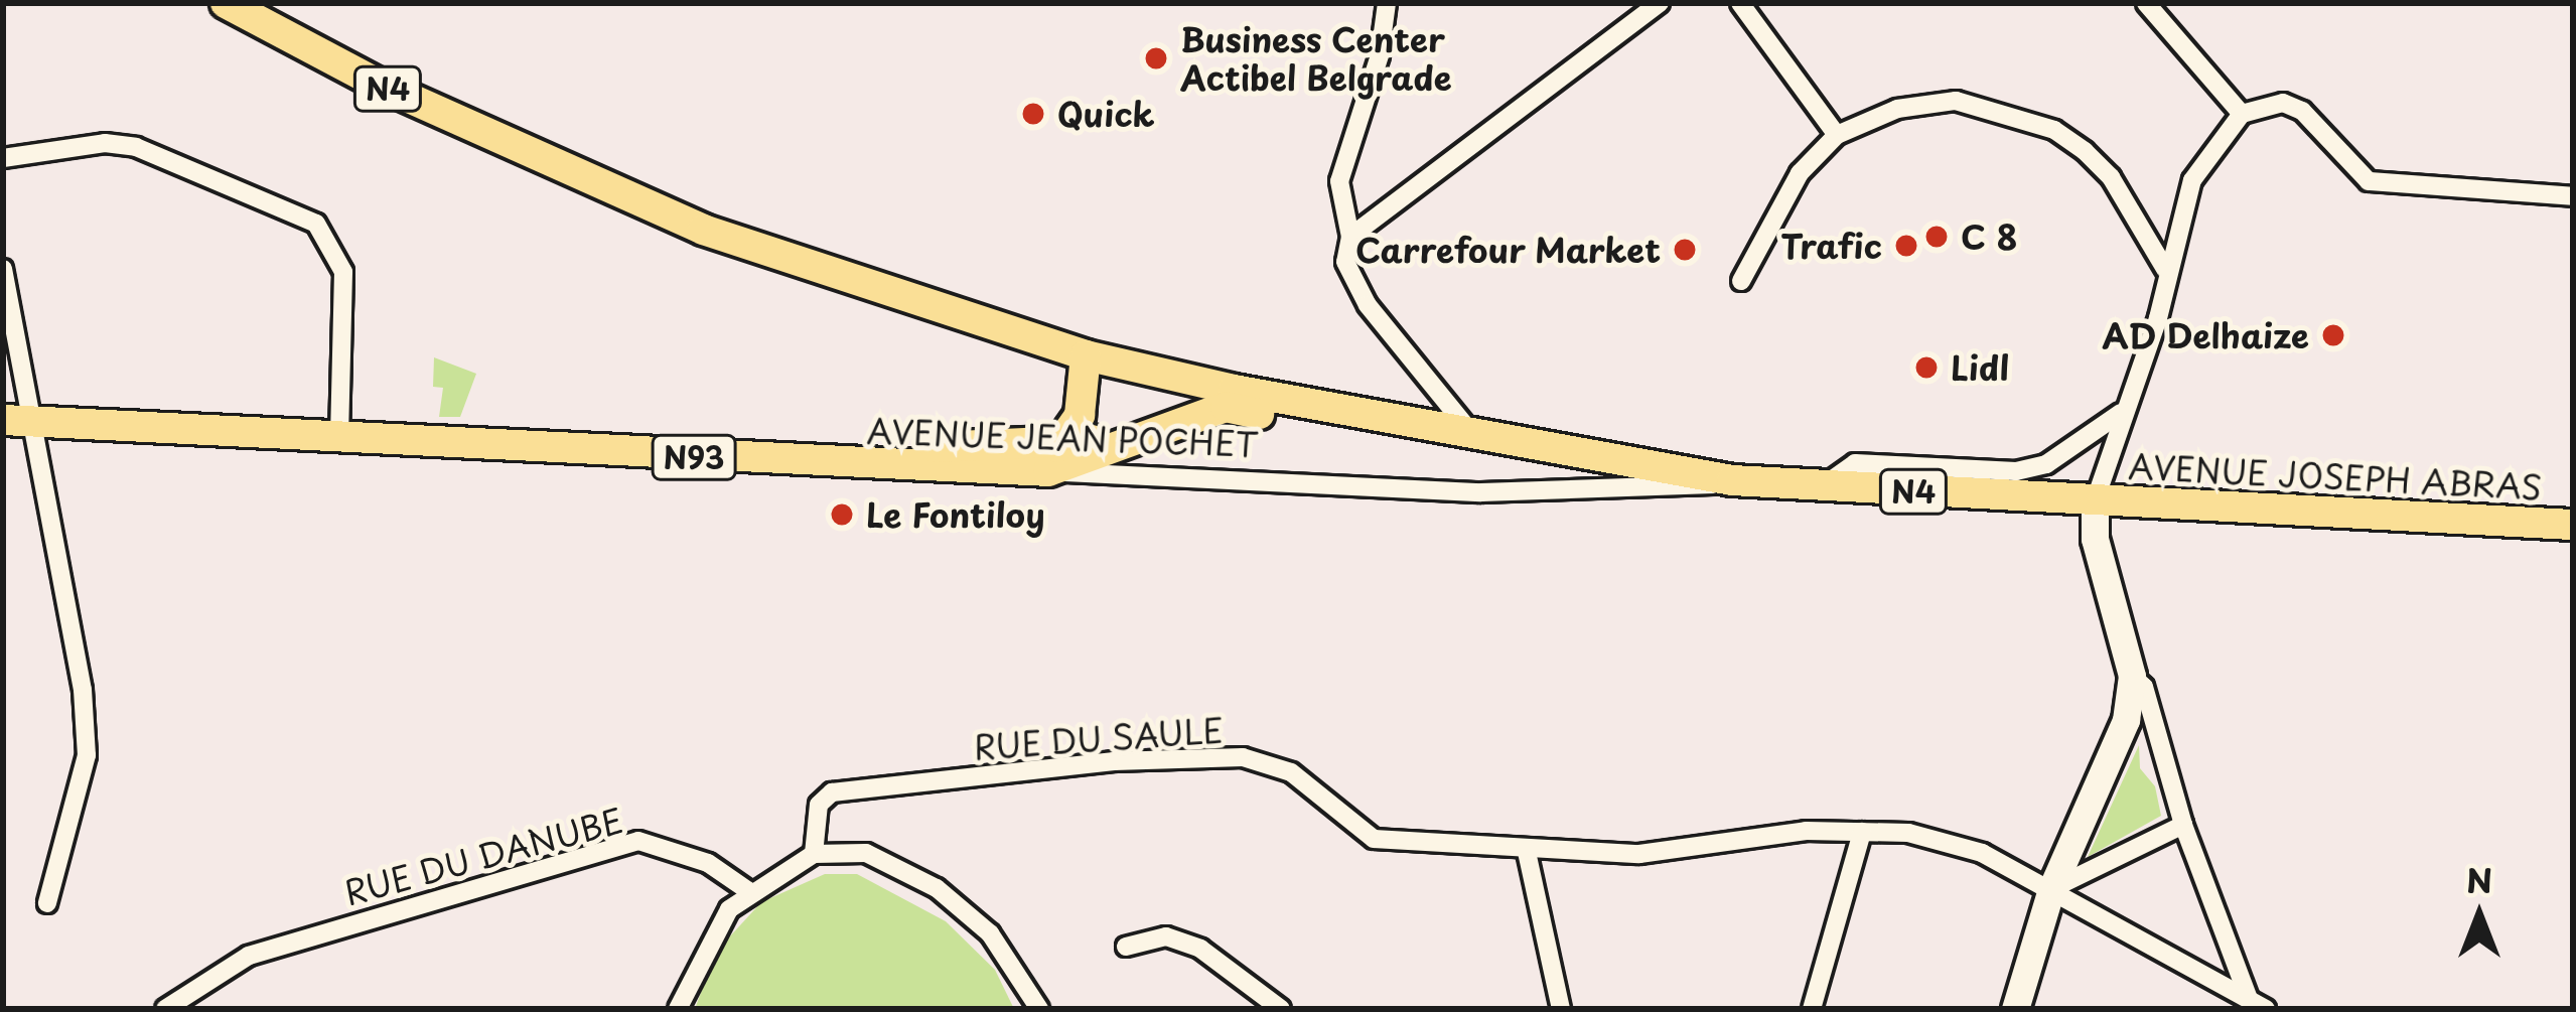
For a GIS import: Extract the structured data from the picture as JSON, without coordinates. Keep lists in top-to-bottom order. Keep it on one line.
{"streets":{"main road":["N4","AVENUE JEAN POCHET","N93","AVENUE JOSEPH ABRAS"],"street":["RUE DU SAULE","RUE DU DANUBE"]},"crossings":[["N4","AVENUE JEAN POCHET"],["N4","N93"],["AVENUE JEAN POCHET","N93"],["AVENUE JEAN POCHET","AVENUE JOSEPH ABRAS"]],"places":["Business Center Actibel Belgrade","Quick","C 8","Trafic","Carrefour Market","AD Delhaize","Lidl","Le Fontiloy"],"north":"top"}
